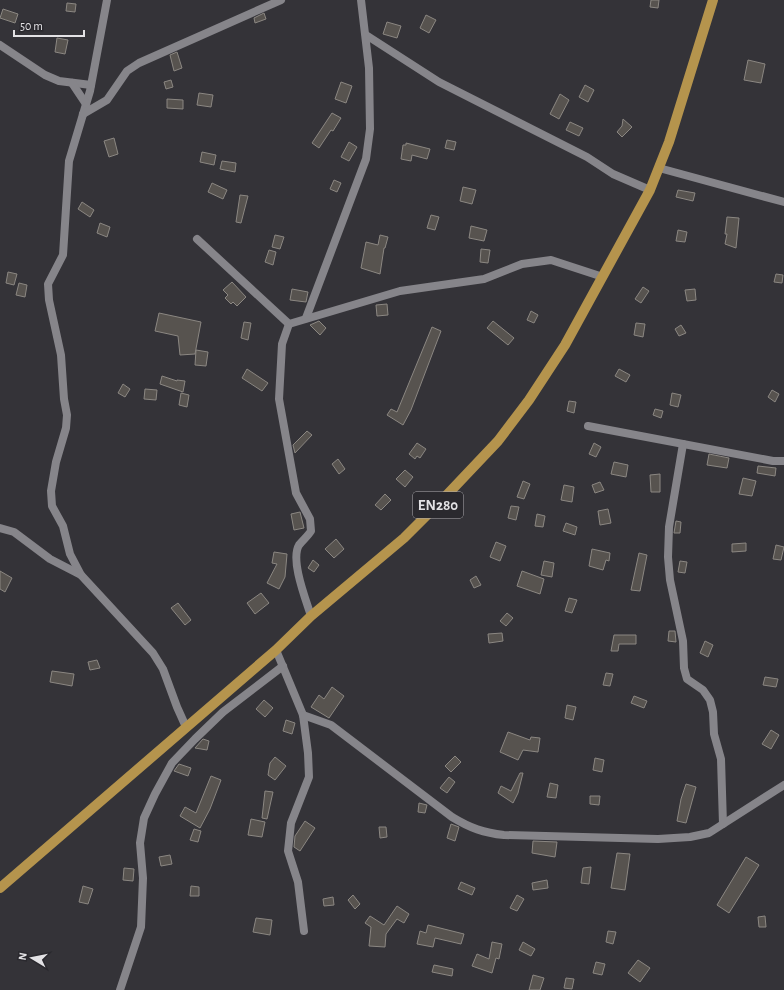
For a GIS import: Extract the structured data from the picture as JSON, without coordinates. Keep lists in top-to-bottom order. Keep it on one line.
{"streets":{"main road":["EN280"]},"scale_bar":"50 m","north":"left"}
